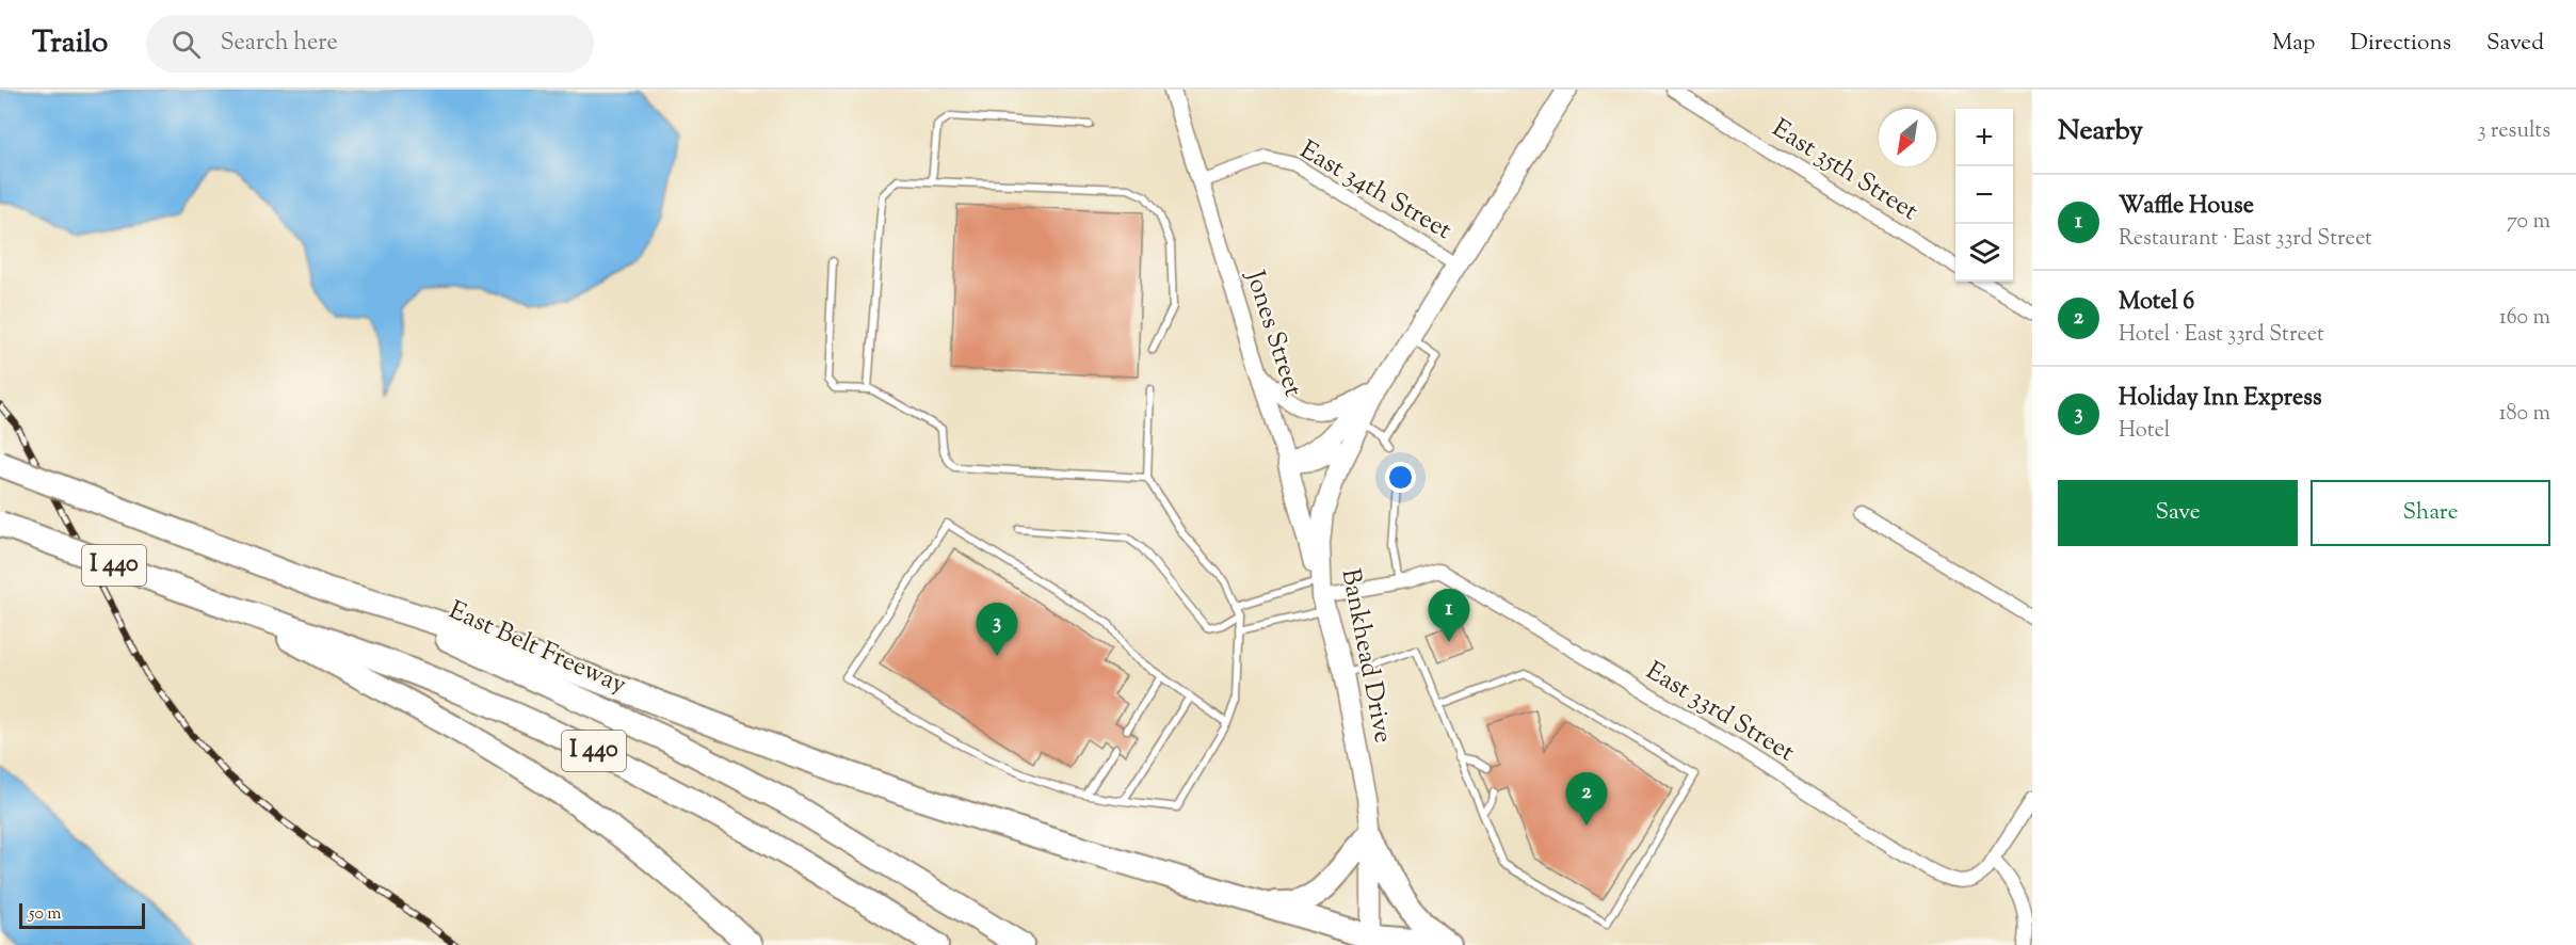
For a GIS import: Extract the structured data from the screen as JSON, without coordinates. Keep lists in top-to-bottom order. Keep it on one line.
{"streets":{"highway":["I 440","East Belt Freeway"],"main road":["Jones Street","Bankhead Drive"],"street":["East 35th Street","East 34th Street","East 33rd Street"]},"crossings":[["East 34th Street","Jones Street"],["East 34th Street","Bankhead Drive"],["Jones Street","Bankhead Drive"],["Jones Street","East 33rd Street"],["Bankhead Drive","East 33rd Street"]],"scale_bar":"50 m","north":"bottom left","page":{"header":"Trailo","search":"Search here","nav":["Map","Directions","Saved"],"heading":["Nearby","3 results"],"map_buttons":["+","−"],"list":[{"mark":"1","name":"Waffle House","note":"Restaurant · East 33rd Street","value":"70 m"},{"mark":"2","name":"Motel 6","note":"Hotel · East 33rd Street","value":"160 m"},{"mark":"3","name":"Holiday Inn Express","note":"Hotel","value":"180 m"}],"buttons":["Save","Share"],"pins":["1","3","2"],"scale":"50 m"}}
